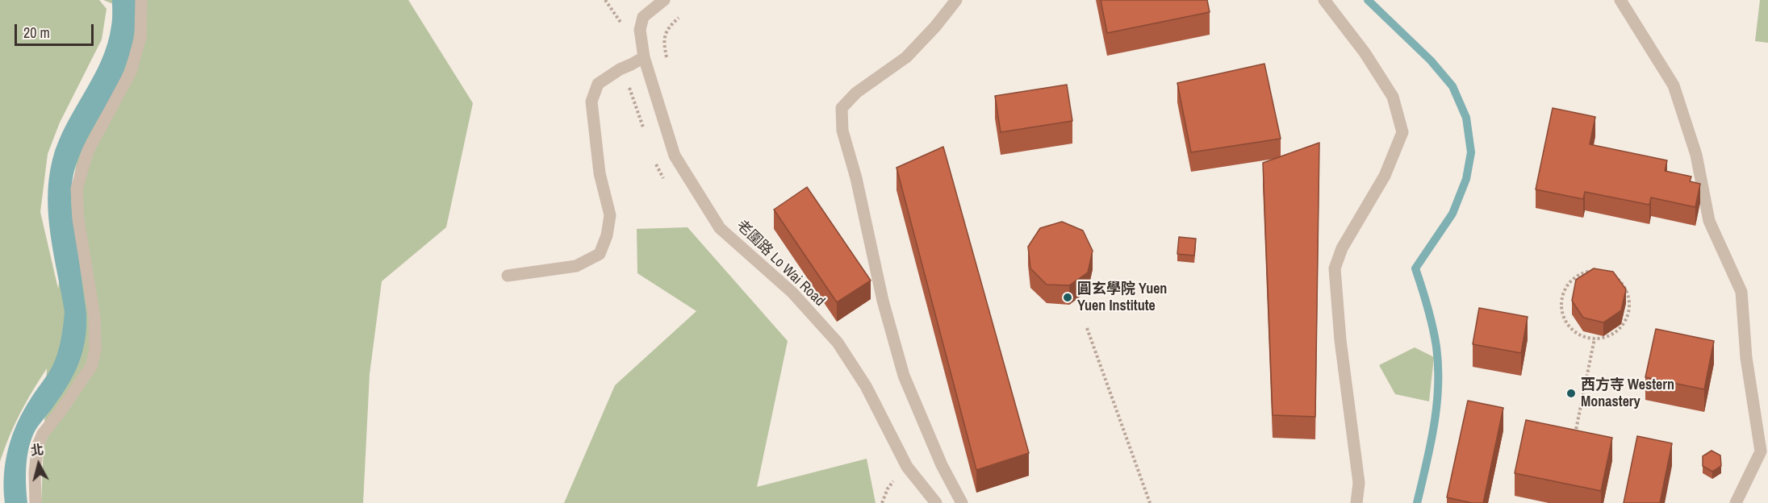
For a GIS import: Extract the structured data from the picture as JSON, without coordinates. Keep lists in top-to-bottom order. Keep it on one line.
{"streets":{"street":["老圍路 Lo Wai Road"]},"places":["圓玄學院 Yuen Yuen Institute","西方寺 Western Monastery"],"scale_bar":"20 m","north":"top"}
